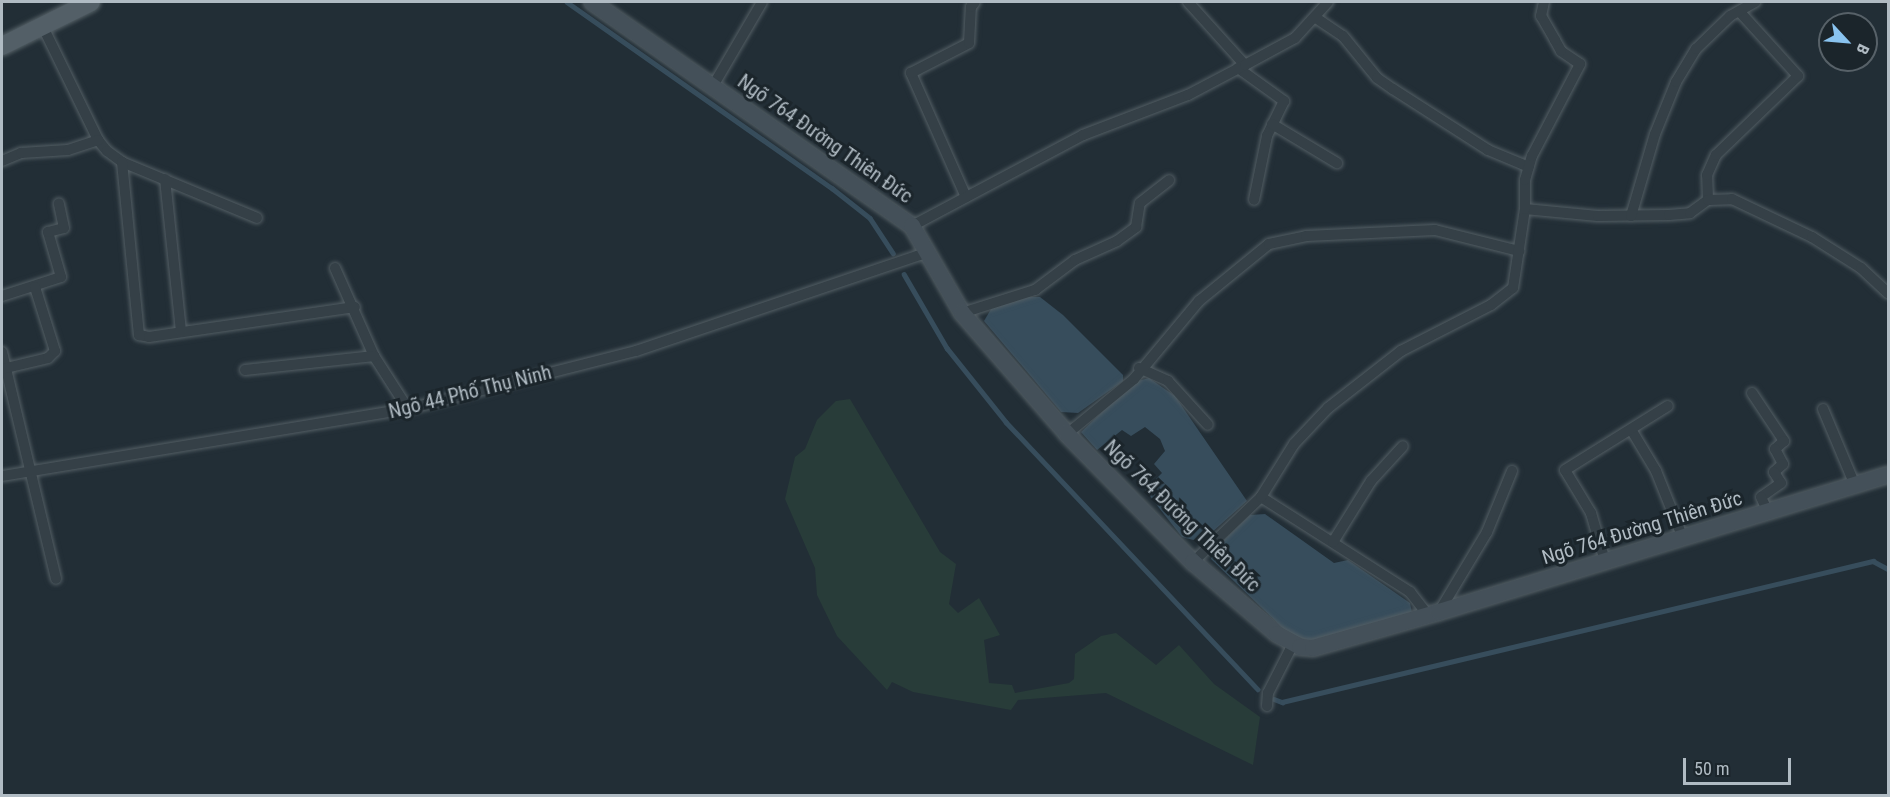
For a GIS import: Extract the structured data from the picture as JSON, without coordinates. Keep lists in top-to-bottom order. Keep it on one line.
{"streets":{"street":["Ngõ 764 Đường Thiên Đức","Ngõ 44 Phố Thụ Ninh"]},"crossings":[["Ngõ 764 Đường Thiên Đức","Ngõ 44 Phố Thụ Ninh"]],"scale_bar":"50 m","north":"bottom right"}
